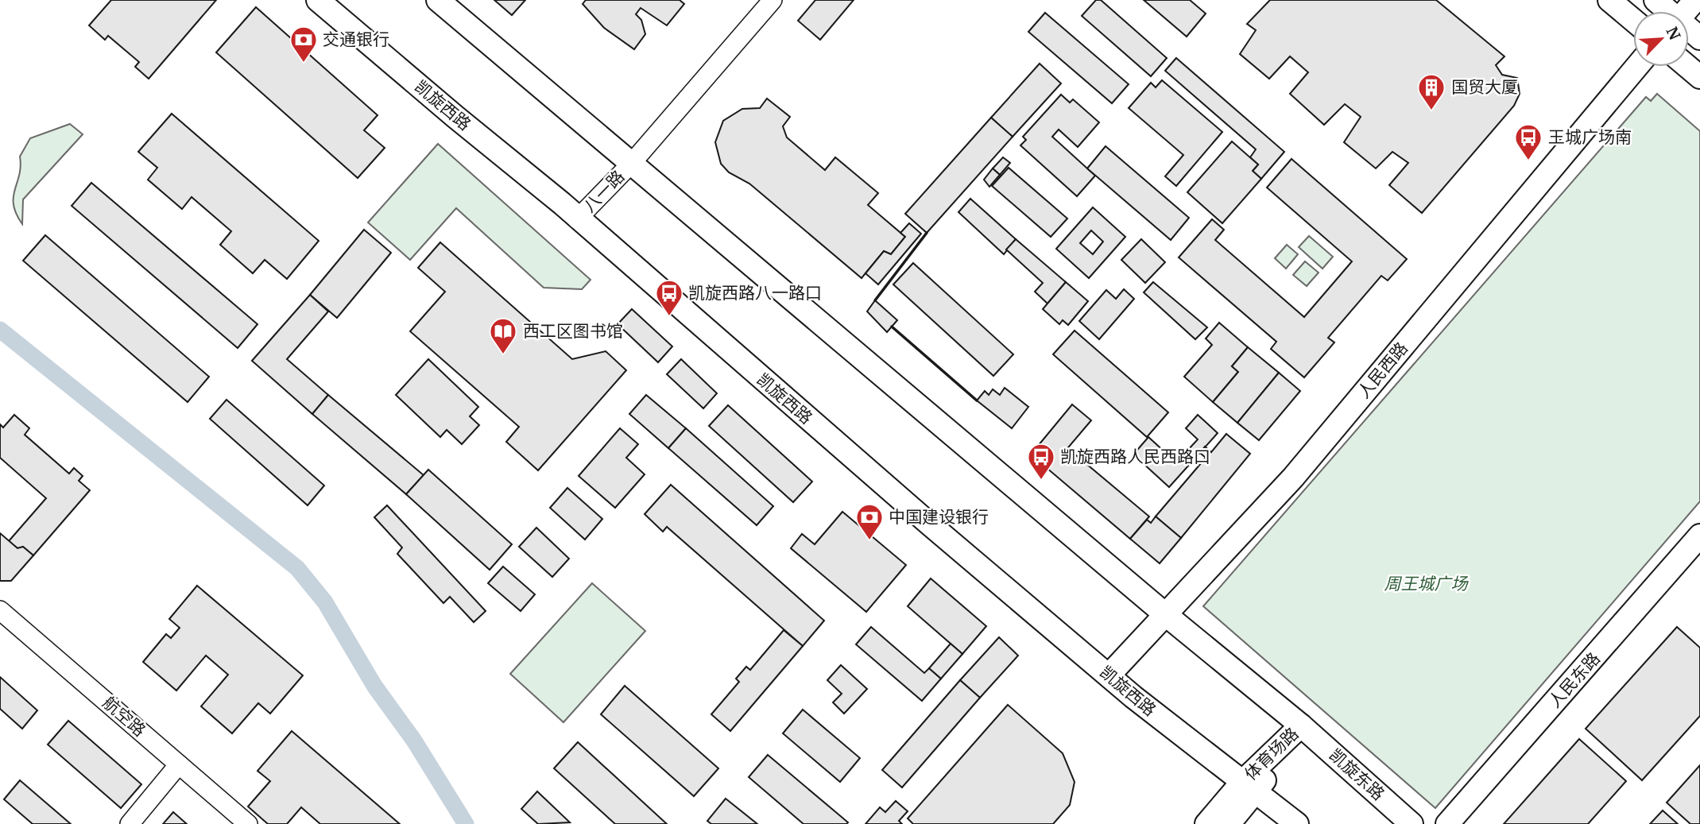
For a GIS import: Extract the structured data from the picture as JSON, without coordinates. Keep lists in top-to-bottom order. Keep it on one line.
{"streets":{"main road":["凯旋西路","人民西路","人民东路","体育场路","凯旋东路"],"street":["八一路","航空路"]},"crossings":[["凯旋西路","八一路"],["凯旋西路","人民西路"],["凯旋西路","体育场路"],["体育场路","凯旋东路"]],"parks":["周王城广场"],"places":{"bank":["交通银行","中国建设银行"],"building":["国贸大厦"],"bus stop":["王城广场南","凯旋西路八一路口","凯旋西路人民西路口"],"library":["西工区图书馆"]},"north":"top right"}
